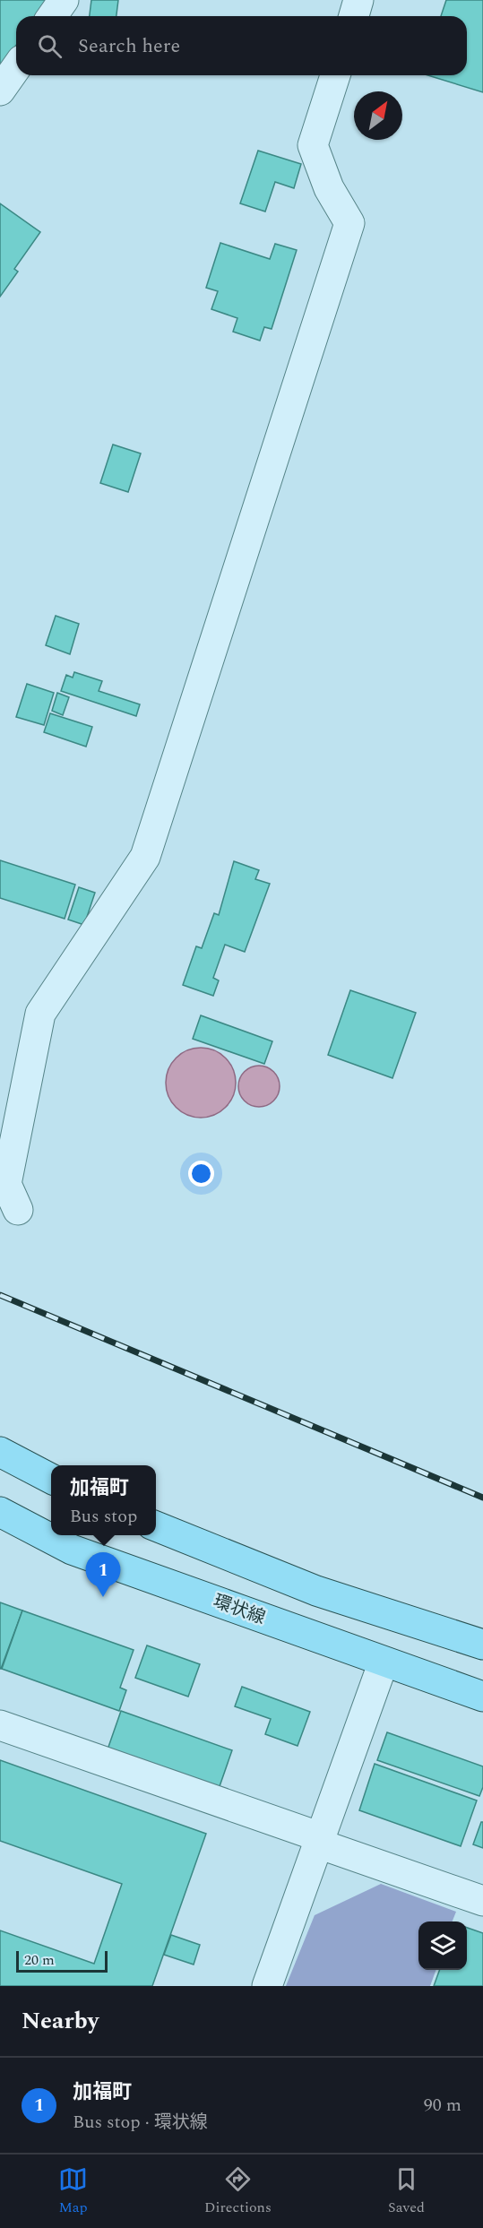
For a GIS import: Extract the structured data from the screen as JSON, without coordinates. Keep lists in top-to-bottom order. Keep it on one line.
{"streets":{"main road":["環状線"]},"scale_bar":"20 m","north":"top right","page":{"search":"Search here","popup":["加福町","Bus stop"],"pins":"1","scale":"20 m","heading":"Nearby","list":[{"mark":"1","name":"加福町","note":"Bus stop · 環状線","value":"90 m"}],"nav":["Map","Directions","Saved"]}}
